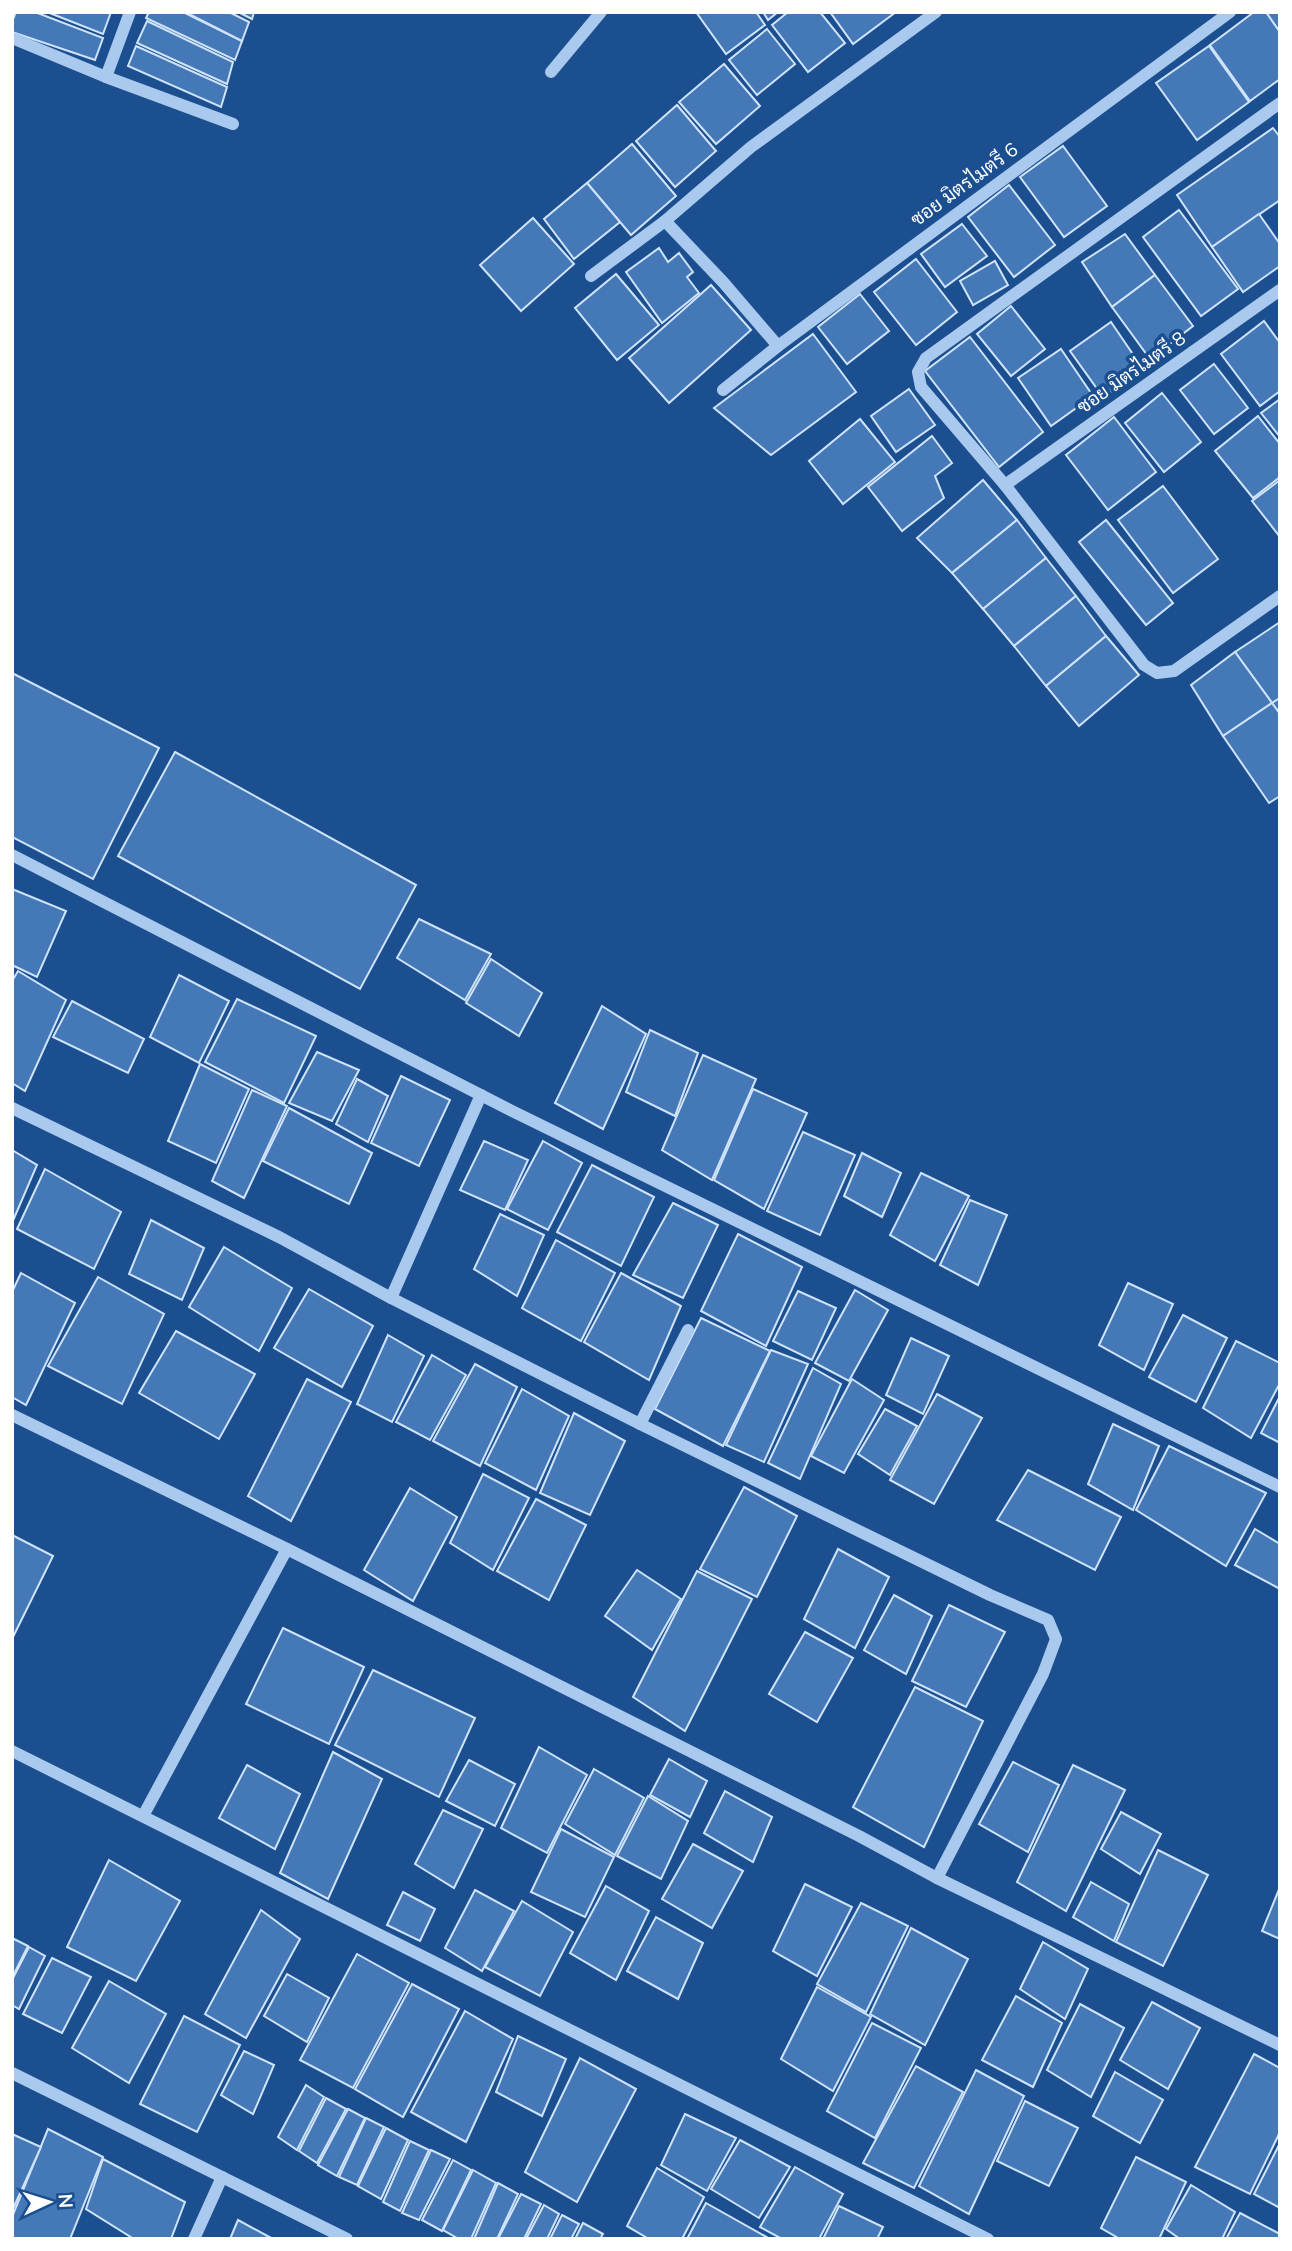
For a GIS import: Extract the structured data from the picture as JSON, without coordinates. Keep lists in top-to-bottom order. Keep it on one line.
{"streets":{"street":["ซอย มิตรไมตรี 6","ซอย มิตรไมตรี 8"]},"north":"right"}
